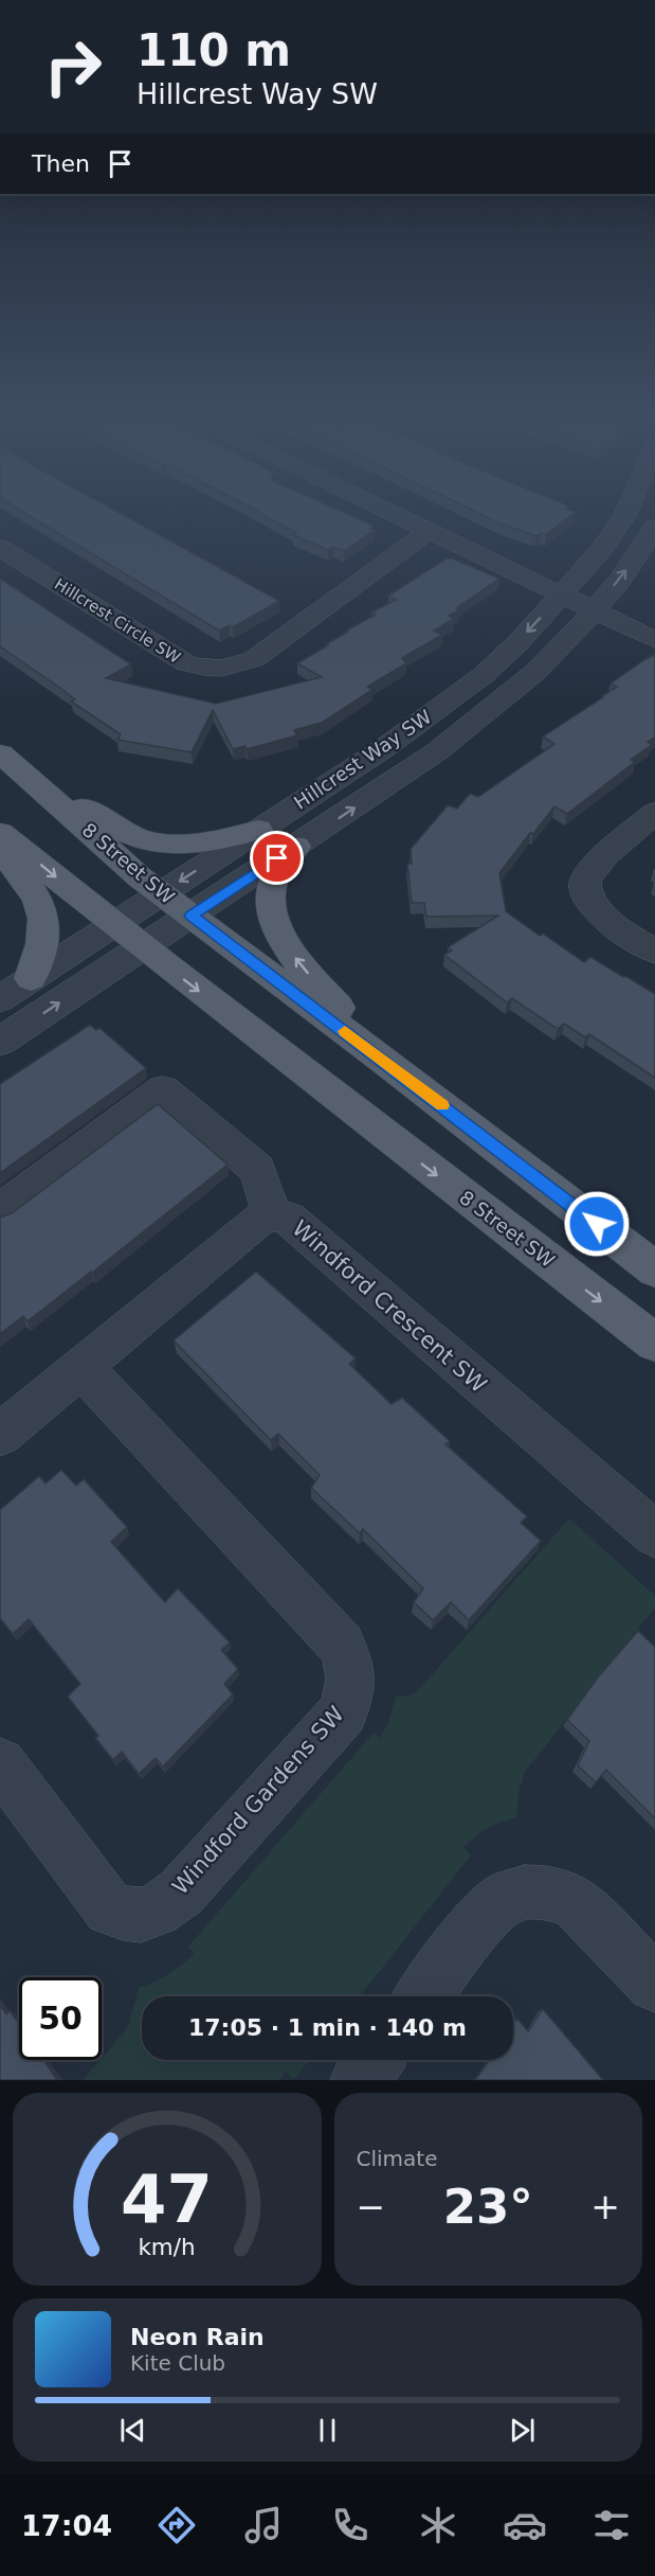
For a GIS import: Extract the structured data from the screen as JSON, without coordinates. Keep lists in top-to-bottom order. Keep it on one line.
{"streets":{"main road":["8 Street SW"],"street":["Hillcrest Circle SW","Hillcrest Way SW","Windford Crescent SW","Windford Gardens SW"]},"crossings":[["Hillcrest Way SW","8 Street SW"],["Windford Crescent SW","Windford Gardens SW"]],"page":{"turn":["110 m","Hillcrest Way SW"],"then":"Then","limit":"50","trip":"17:05 · 1 min · 140 m","tile":"Climate","heat":["−","23°","+"],"song":["Neon Rain","Kite Club"],"tabs":"17:04","gauge":["47","km/h"]}}
